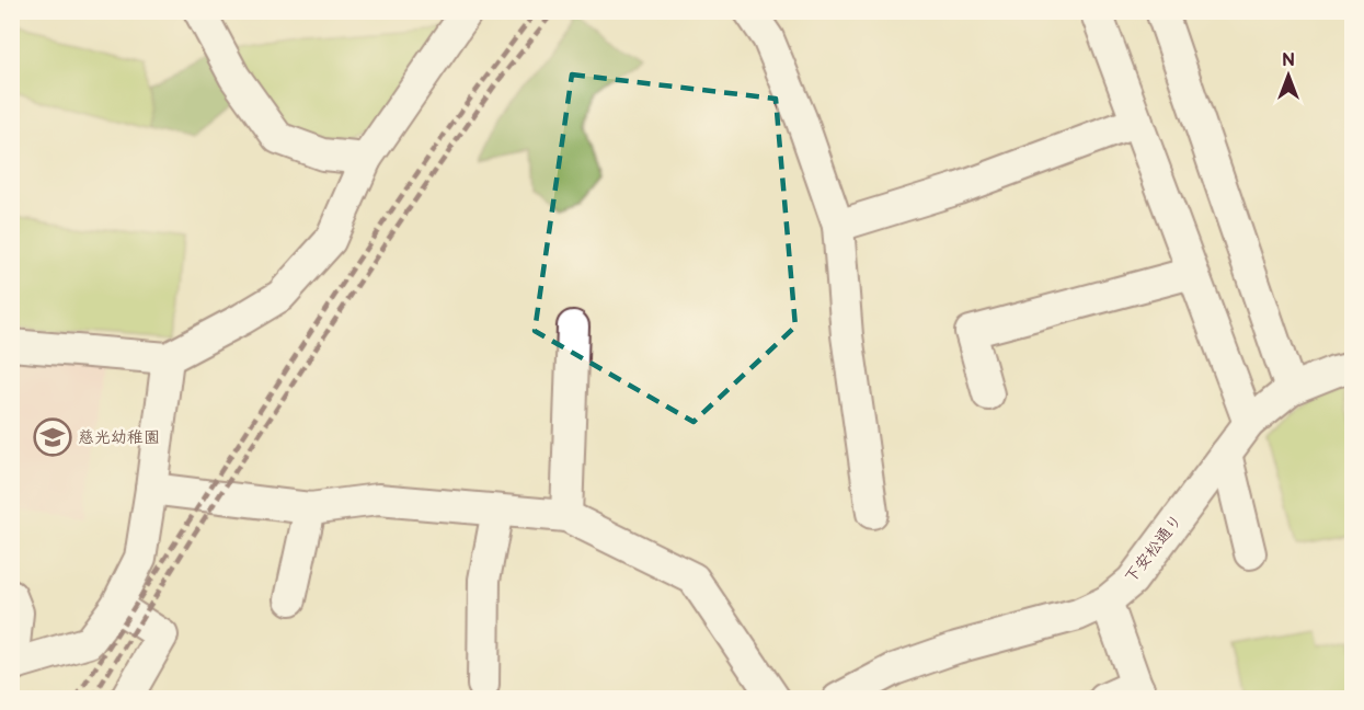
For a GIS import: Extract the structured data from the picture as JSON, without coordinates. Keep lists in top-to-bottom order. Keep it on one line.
{"streets":{"street":["下安松通り"]},"places":{"school or university":["慈光幼稚園"]},"north":"top"}
